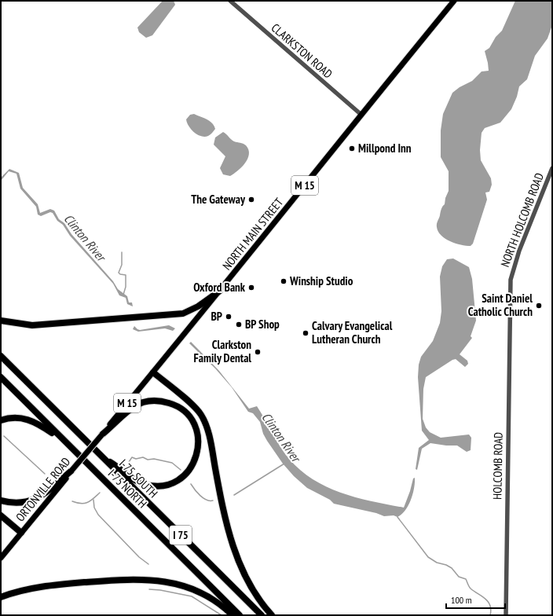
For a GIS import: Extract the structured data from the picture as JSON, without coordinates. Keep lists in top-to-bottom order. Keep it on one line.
{"streets":{"highway":["I-75 SOUTH","I-75 NORTH","I 75"],"main road":["M 15","NORTH MAIN STREET","ORTONVILLE ROAD"],"street":["CLARKSTON ROAD","NORTH HOLCOMB ROAD","HOLCOMB ROAD"]},"crossings":[["CLARKSTON ROAD","NORTH MAIN STREET"],["NORTH HOLCOMB ROAD","HOLCOMB ROAD"],["NORTH MAIN STREET","ORTONVILLE ROAD"]],"water":["Clinton River"],"places":["Millpond Inn","The Gateway","Winship Studio","Oxford Bank","Saint Daniel Catholic Church","BP","BP Shop","Calvary Evangelical Lutheran Church","Clarkston Family Dental"],"scale_bar":"100 m"}
